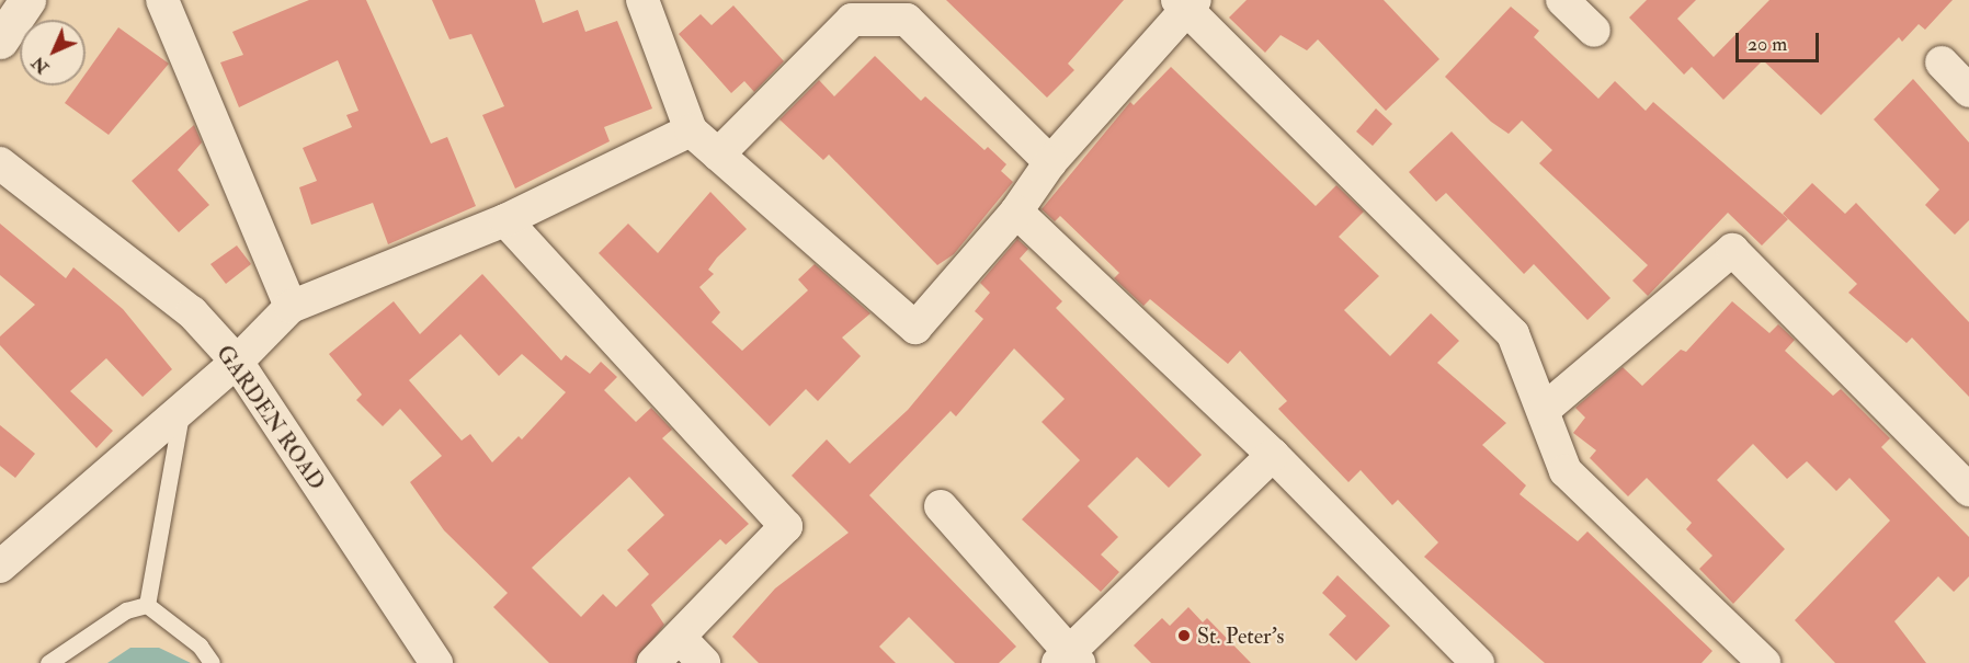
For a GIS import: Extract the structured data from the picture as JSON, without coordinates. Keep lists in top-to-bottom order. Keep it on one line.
{"streets":{"street":["GARDEN ROAD"]},"places":["St. Peter's"],"scale_bar":"20 m","north":"bottom left"}
